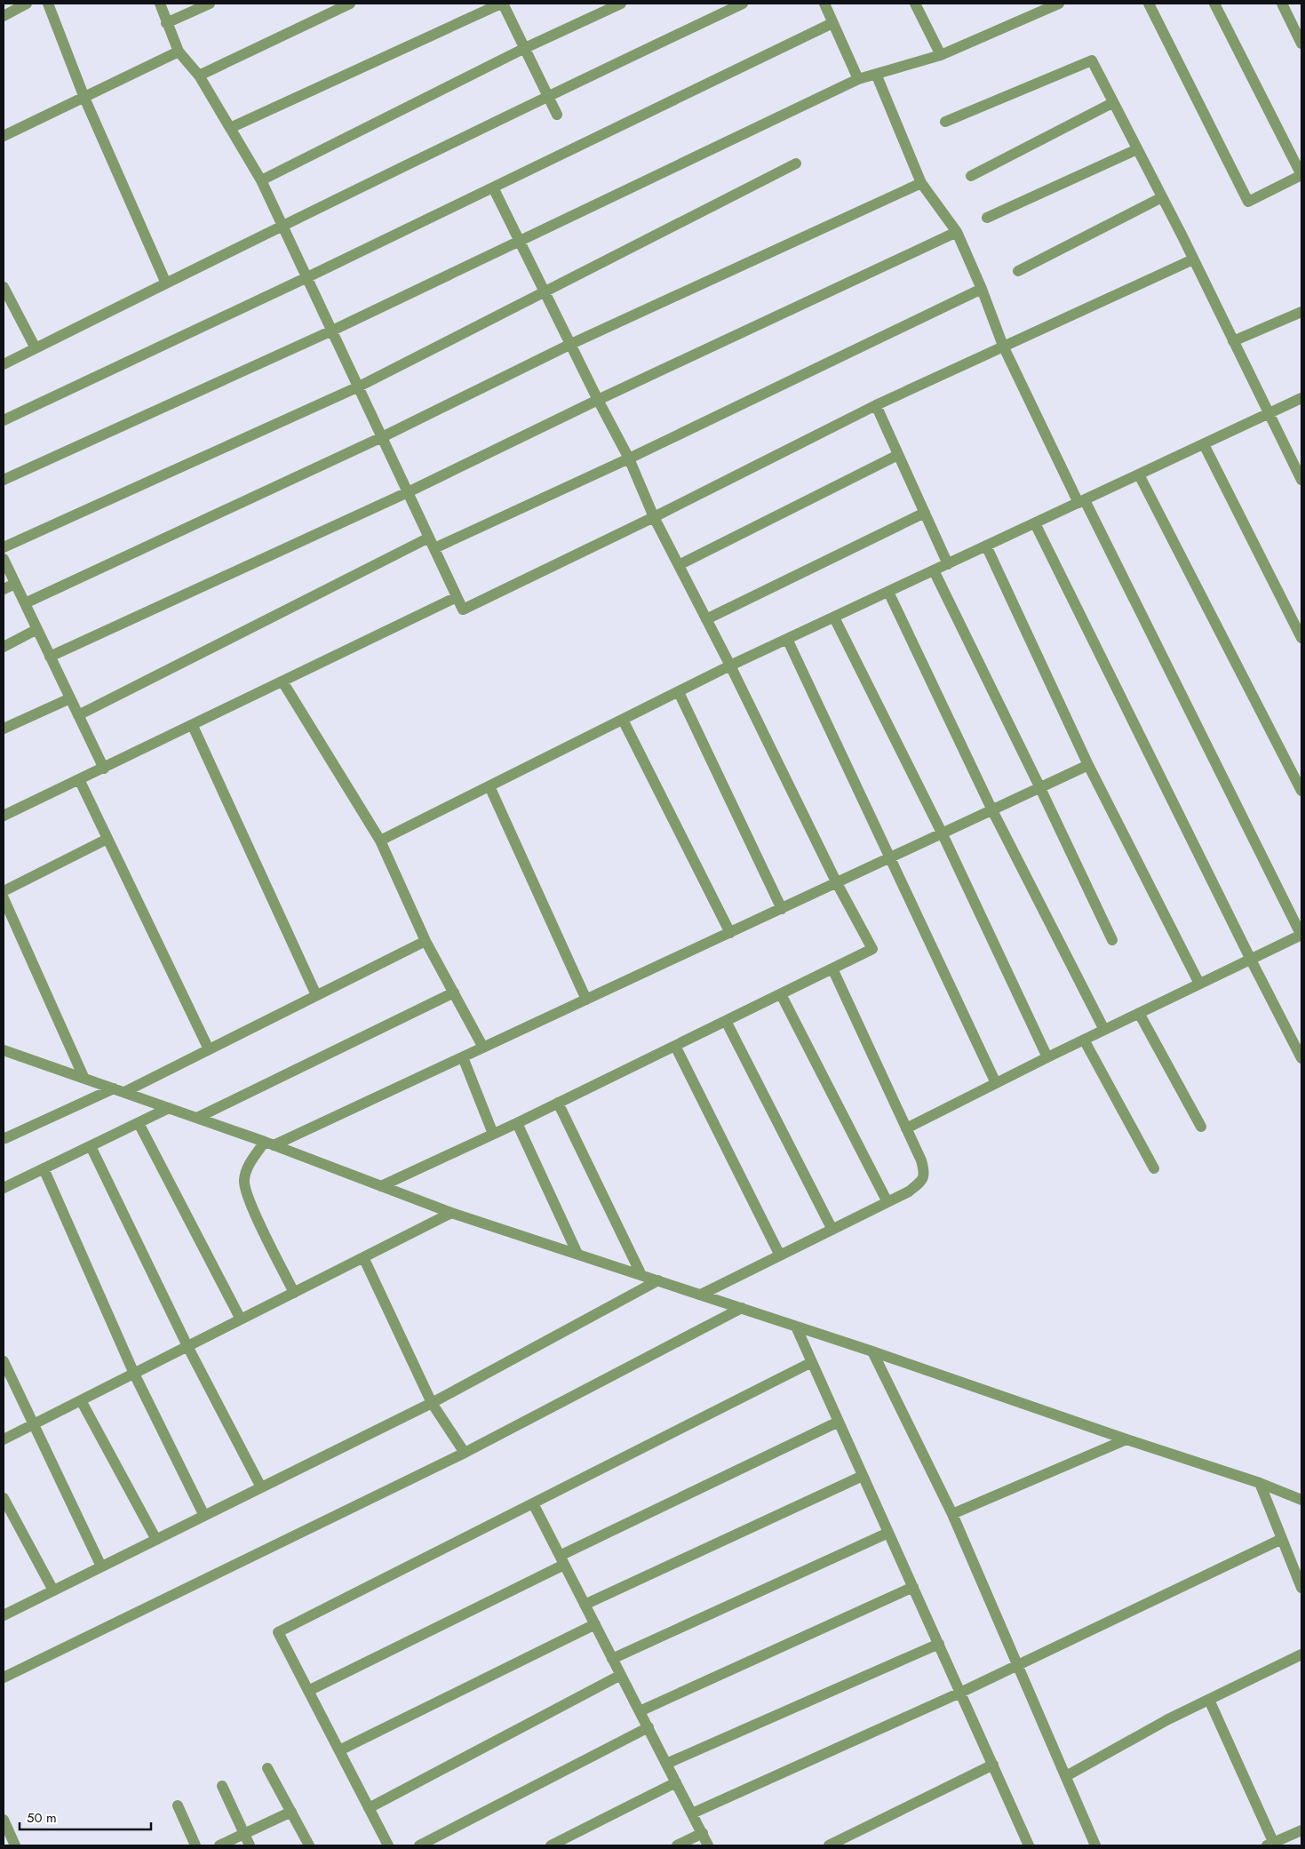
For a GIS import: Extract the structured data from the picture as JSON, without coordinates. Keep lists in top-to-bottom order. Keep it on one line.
{"scale_bar":"50 m"}
